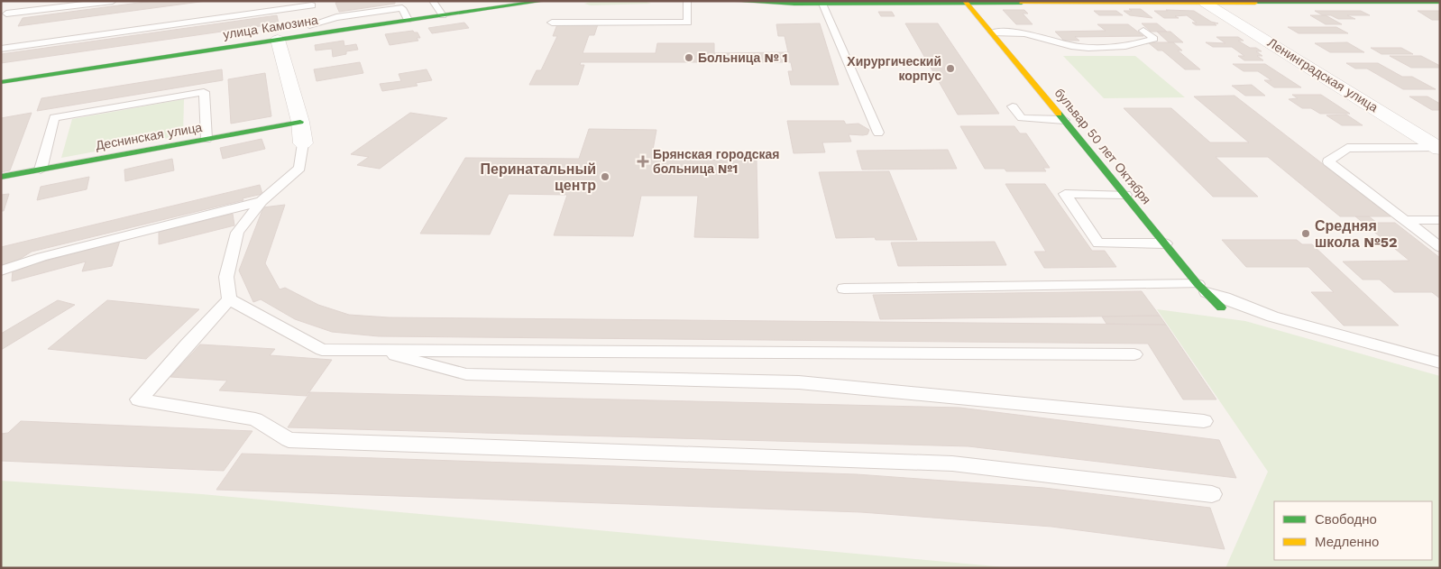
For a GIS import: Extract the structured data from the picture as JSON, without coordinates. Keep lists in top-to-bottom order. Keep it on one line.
{"streets":{"street":["улица Камозина","Ленинградская улица","Деснинская улица","бульвар 50 лет Октября"]},"places":{"other":["Больница № 1","Хирургический корпус","Перинатальный центр","Средняя школа №52"],"health":["Брянская городская больница №1"]},"legend":["Свободно","Медленно"]}
